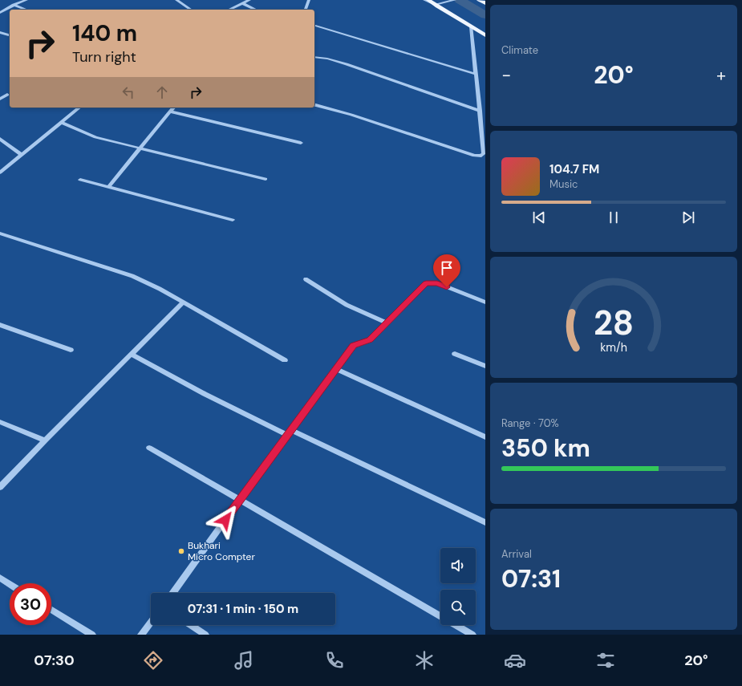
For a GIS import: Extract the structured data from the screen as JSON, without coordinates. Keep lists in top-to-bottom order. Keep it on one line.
{"places":["Bukhari Micro Compter"],"page":{"tile":["Climate",["Range · 70%","350 km"],["Arrival","07:31"]],"turn":["140 m","Turn right"],"heat":["−","20°","+"],"song":["104.7 FM","Music"],"limit":"30","trip":"07:31 · 1 min · 150 m","tabs":["07:30","20°"],"gauge":["28","km/h"]}}
